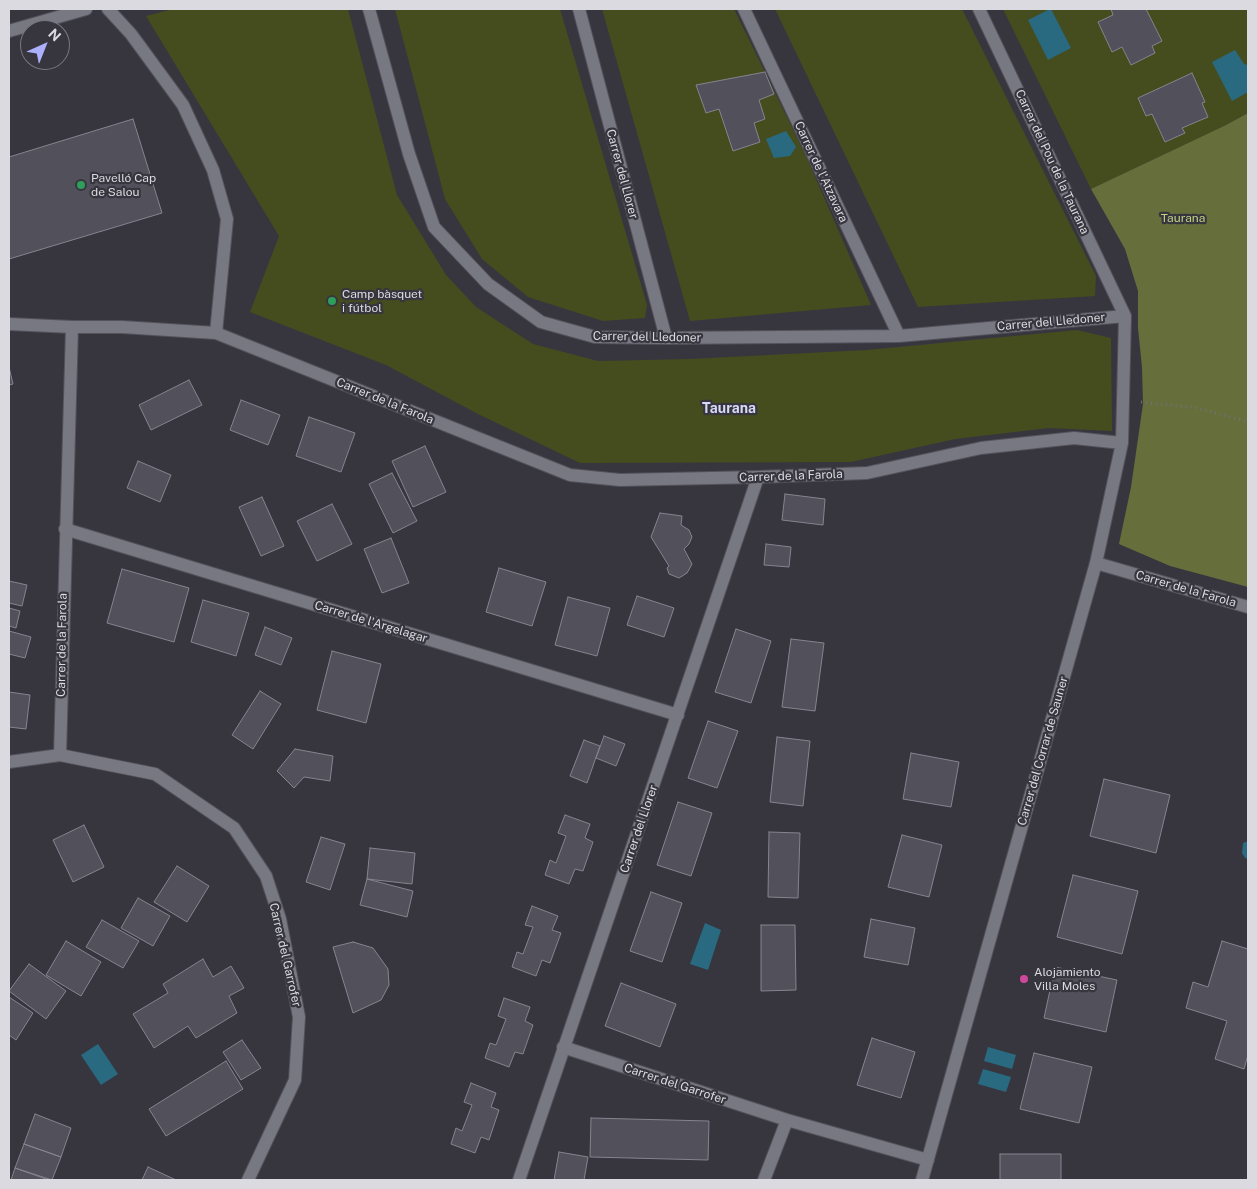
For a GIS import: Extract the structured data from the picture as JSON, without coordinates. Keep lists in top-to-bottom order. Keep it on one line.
{"streets":{"street":["Carrer del Pou de la Taurana","Carrer de l'Atzavara","Carrer del Llorer","Carrer del Lledoner","Carrer de la Farola","Carrer de l'Argelagar","Carrer del Corrar de Sauner","Carrer del Garrofer"]},"crossings":[["Carrer del Pou de la Taurana","Carrer del Lledoner"],["Carrer del Pou de la Taurana","Carrer del Corrar de Sauner"],["Carrer de l'Atzavara","Carrer del Lledoner"],["Carrer del Llorer","Carrer del Lledoner"],["Carrer del Llorer","Carrer de la Farola"],["Carrer del Llorer","Carrer de l'Argelagar"],["Carrer del Llorer","Carrer del Garrofer"],["Carrer del Lledoner","Carrer del Corrar de Sauner"],["Carrer de la Farola","Carrer de l'Argelagar"],["Carrer de la Farola","Carrer del Corrar de Sauner"],["Carrer de la Farola","Carrer del Garrofer"],["Carrer del Corrar de Sauner","Carrer del Garrofer"]],"districts":["Taurana"],"parks":["Taurana"],"places":["Pavelló Cap de Salou","Camp bàsquet i fútbol","Alojamiento Villa Moles"],"north":"top right"}
